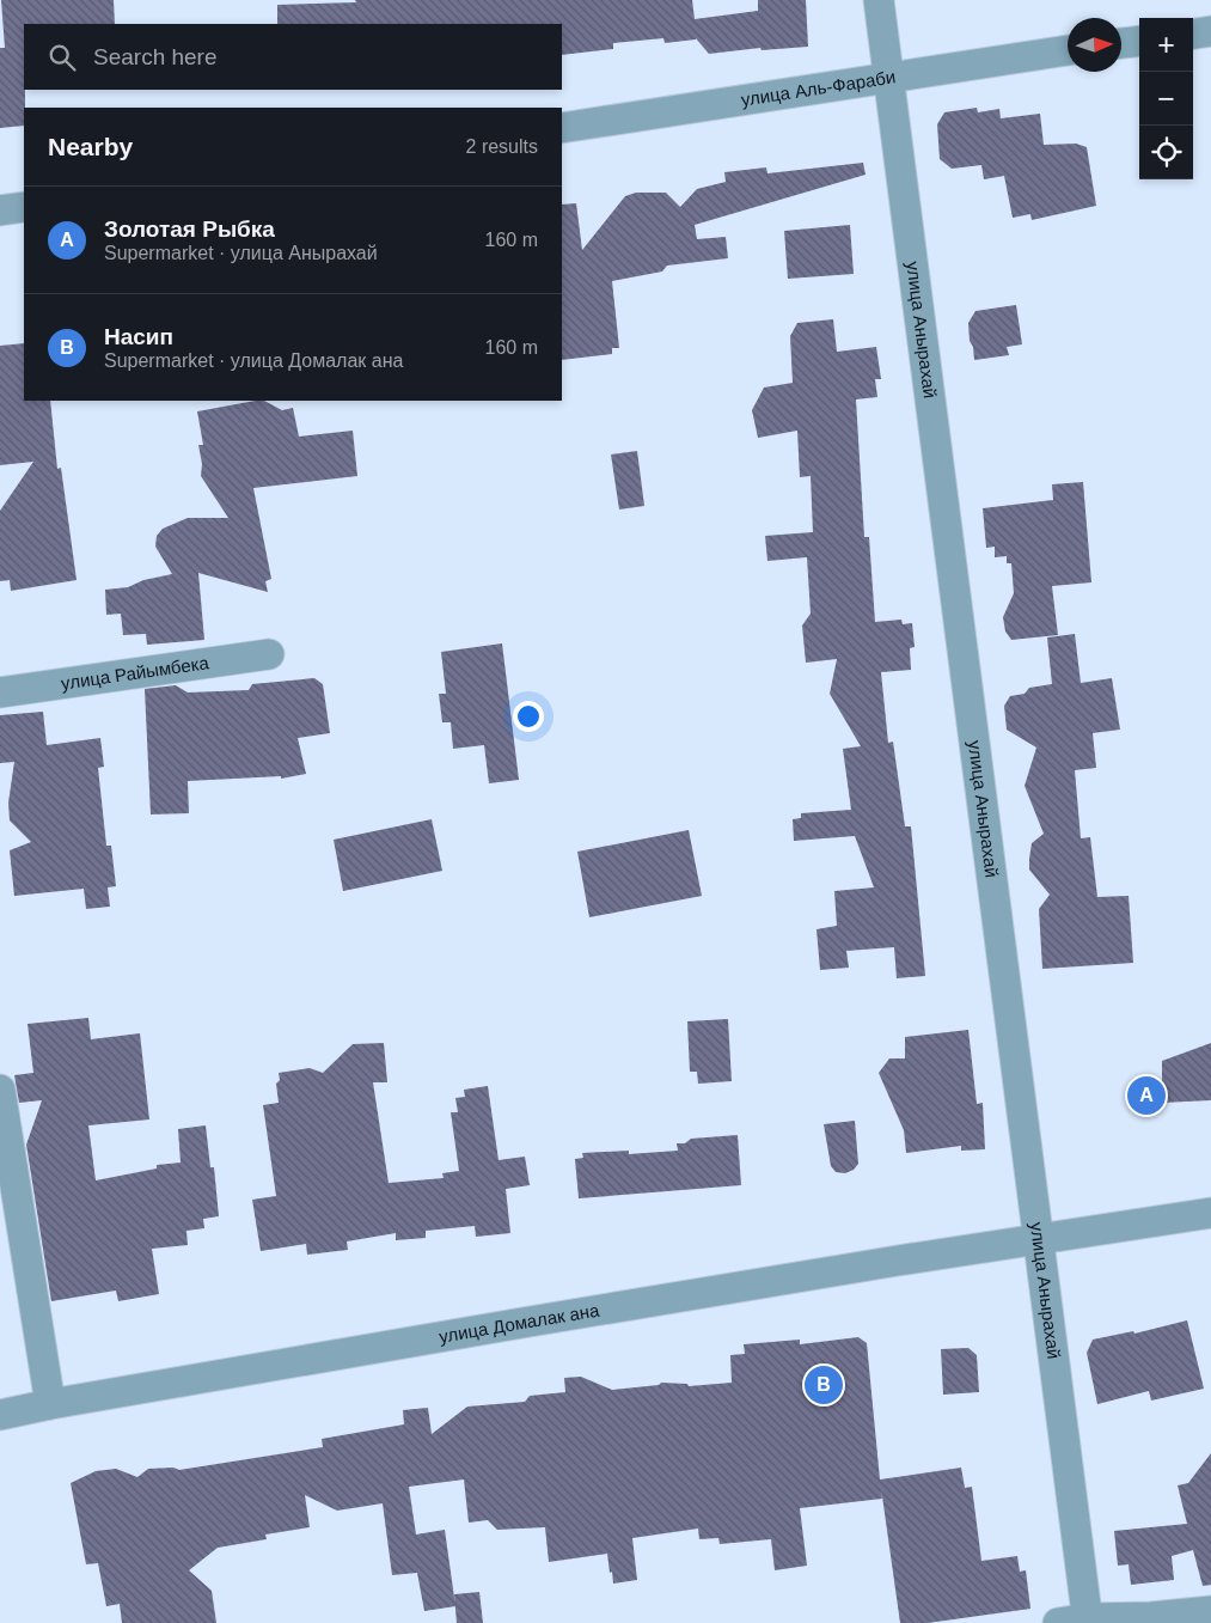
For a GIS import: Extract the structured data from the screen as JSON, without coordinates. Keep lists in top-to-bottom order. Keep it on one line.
{"streets":{"street":["улица Аль-Фараби","улица Анырахай","улица Райымбека","улица Домалак ана"]},"crossings":[["улица Аль-Фараби","улица Анырахай"],["улица Анырахай","улица Домалак ана"]],"north":"right","page":{"map_buttons":["+","−"],"search":"Search here","heading":["Nearby","2 results"],"list":[{"mark":"A","name":"Золотая Рыбка","note":"Supermarket · улица Анырахай","value":"160 m"},{"mark":"B","name":"Насип","note":"Supermarket · улица Домалак ана","value":"160 m"}],"pins":["A","B"]}}
